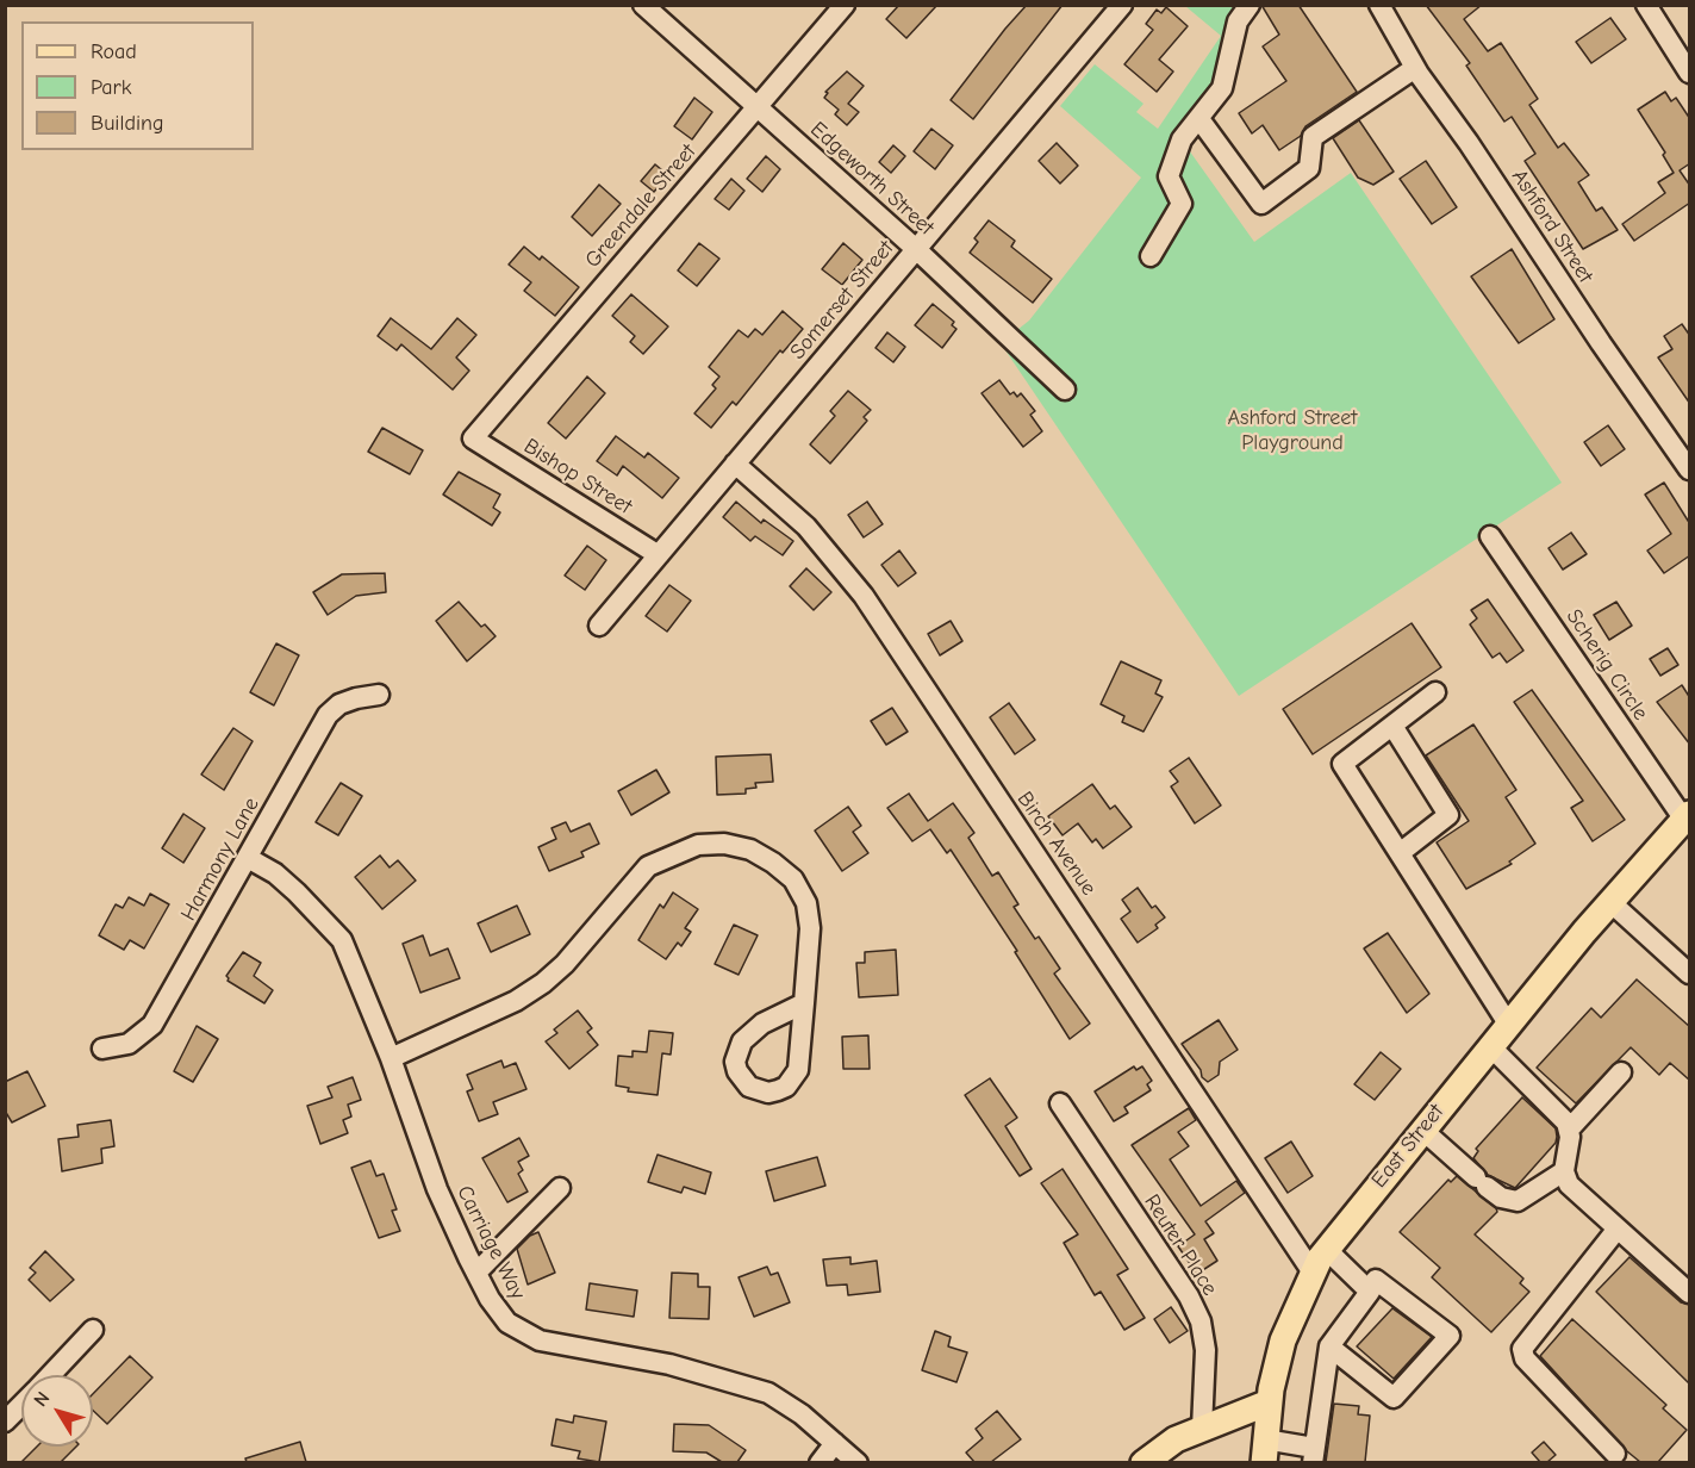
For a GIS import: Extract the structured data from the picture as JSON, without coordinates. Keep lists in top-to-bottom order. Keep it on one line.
{"streets":{"main road":["East Street"],"street":["Edgeworth Street","Greendale Street","Ashford Street","Somerset Street","Bishop Street","Scherig Circle","Birch Avenue","Harmony Lane","Carriage Way","Reuter Place"]},"crossings":[["Edgeworth Street","Greendale Street"],["Edgeworth Street","Somerset Street"],["Greendale Street","Bishop Street"],["Somerset Street","Bishop Street"],["Somerset Street","Birch Avenue"],["Scherig Circle","East Street"],["Birch Avenue","East Street"],["Harmony Lane","Carriage Way"]],"parks":["Ashford Street Playground"],"legend":["Road","Park","Building"],"north":"top left"}
